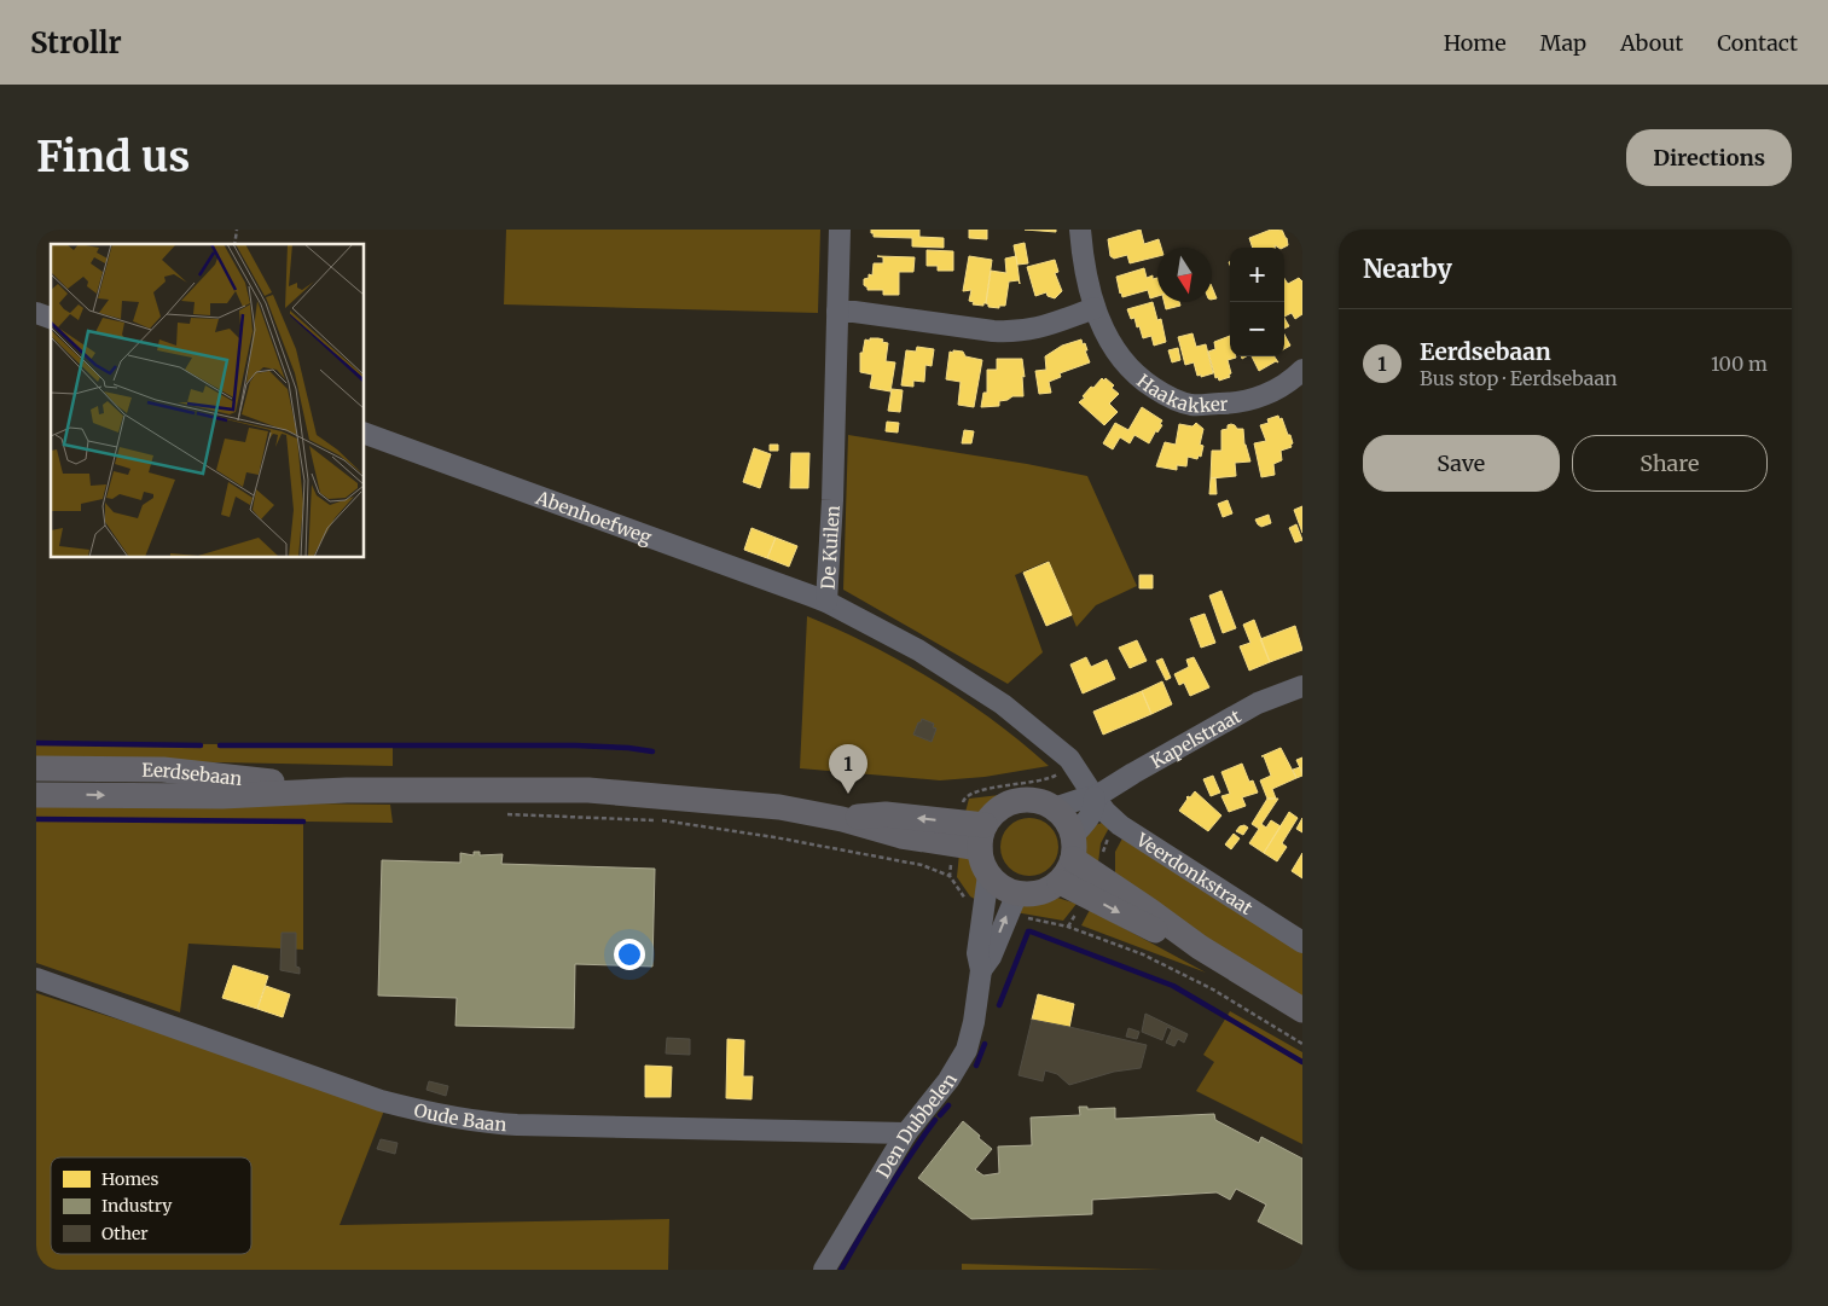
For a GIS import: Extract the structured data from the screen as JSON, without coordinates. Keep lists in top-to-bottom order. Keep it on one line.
{"streets":{"main road":["Eerdsebaan"],"street":["Haakakker","Abenhoefweg","De Kuilen","Kapelstraat","Veerdonkstraat","Oude Baan","Den Dubbelen"]},"crossings":[["Abenhoefweg","De Kuilen"],["De Kuilen","Kapelstraat"],["De Kuilen","Veerdonkstraat"],["Kapelstraat","Eerdsebaan"],["Kapelstraat","Veerdonkstraat"],["Kapelstraat","Den Dubbelen"],["Eerdsebaan","Den Dubbelen"],["Oude Baan","Den Dubbelen"]],"legend":["Homes","Industry","Other"],"north":"bottom","page":{"header":"Strollr","nav":["Home","Map","About","Contact"],"buttons":["Directions",["Save","Share"]],"title":"Find us","heading":"Nearby","map_buttons":["+","−"],"list":[{"mark":"1","name":"Eerdsebaan","note":"Bus stop · Eerdsebaan","value":"100 m"}],"pins":"1"}}
